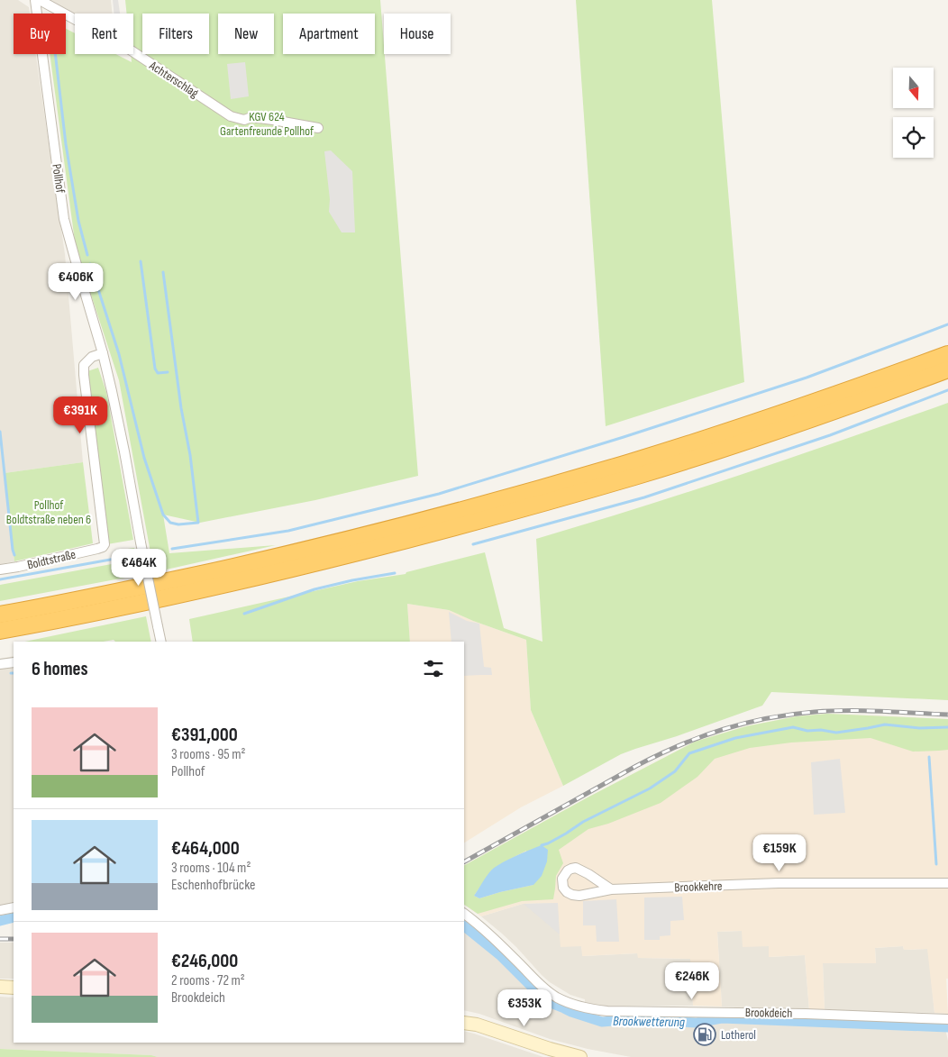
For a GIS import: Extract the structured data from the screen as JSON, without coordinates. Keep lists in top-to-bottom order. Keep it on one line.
{"streets":{"street":["Achterschlag","Pollhof","Boldtstraße","Brookkehre","Brookdeich"]},"crossings":[["Pollhof","Boldtstraße"]],"water":["Brookwetterung"],"parks":["KGV 624 Gartenfreunde Pollhof","Pollhof Boldtstraße neben 6"],"places":{"fuel station":["Lotherol"]},"north":"bottom","page":{"chip":["Buy","Rent","Filters","New","Apartment","House"],"price":["€406K","€391K","€464K","€159K","€246K","€353K"],"heading":"6 homes","list":[{"name":"€391,000","note":"3 rooms · 95 m² · Pollhof"},{"name":"€464,000","note":"3 rooms · 104 m² · Eschenhofbrücke"},{"name":"€246,000","note":"2 rooms · 72 m² · Brookdeich"}]}}
